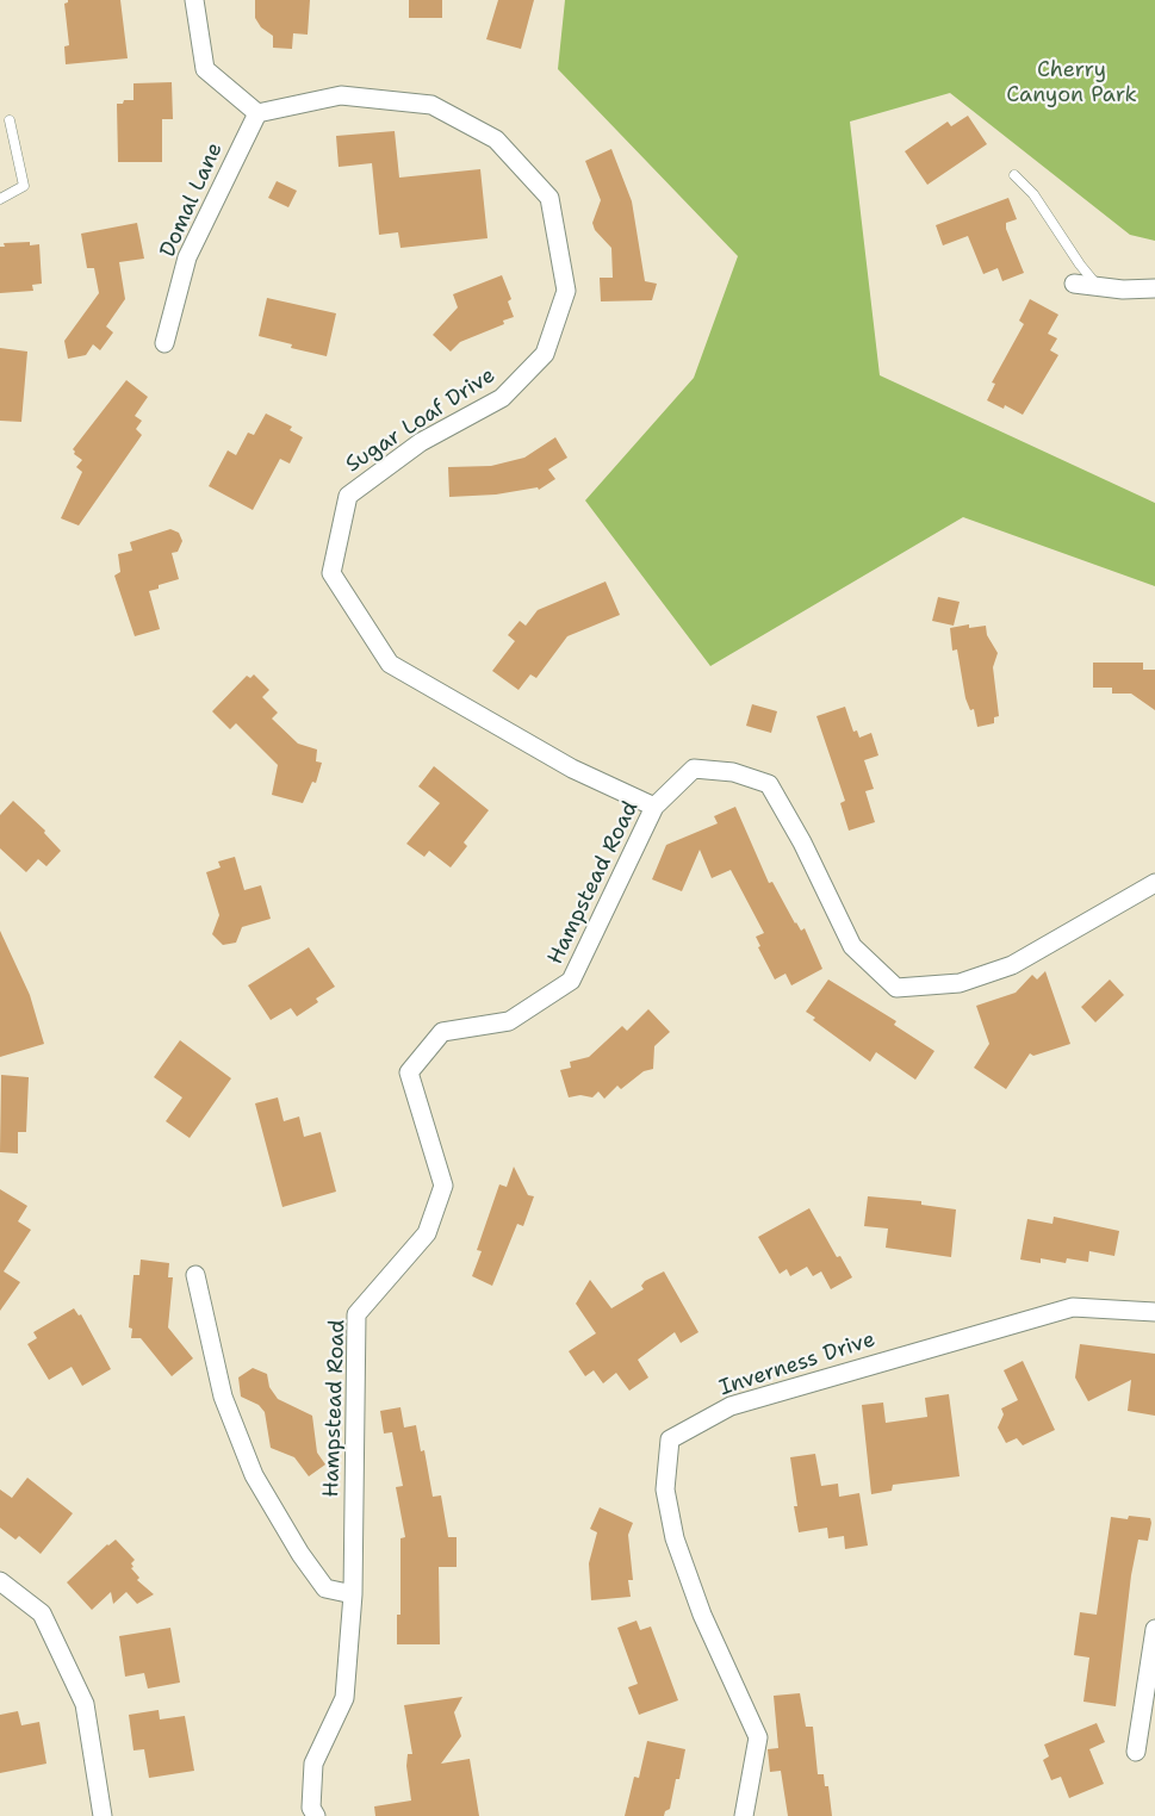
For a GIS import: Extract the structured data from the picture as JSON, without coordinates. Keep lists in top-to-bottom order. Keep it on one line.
{"streets":{"street":["Domal Lane","Sugar Loaf Drive","Hampstead Road","Inverness Drive"]},"crossings":[["Domal Lane","Sugar Loaf Drive"],["Sugar Loaf Drive","Hampstead Road"]],"parks":["Cherry Canyon Park"]}
